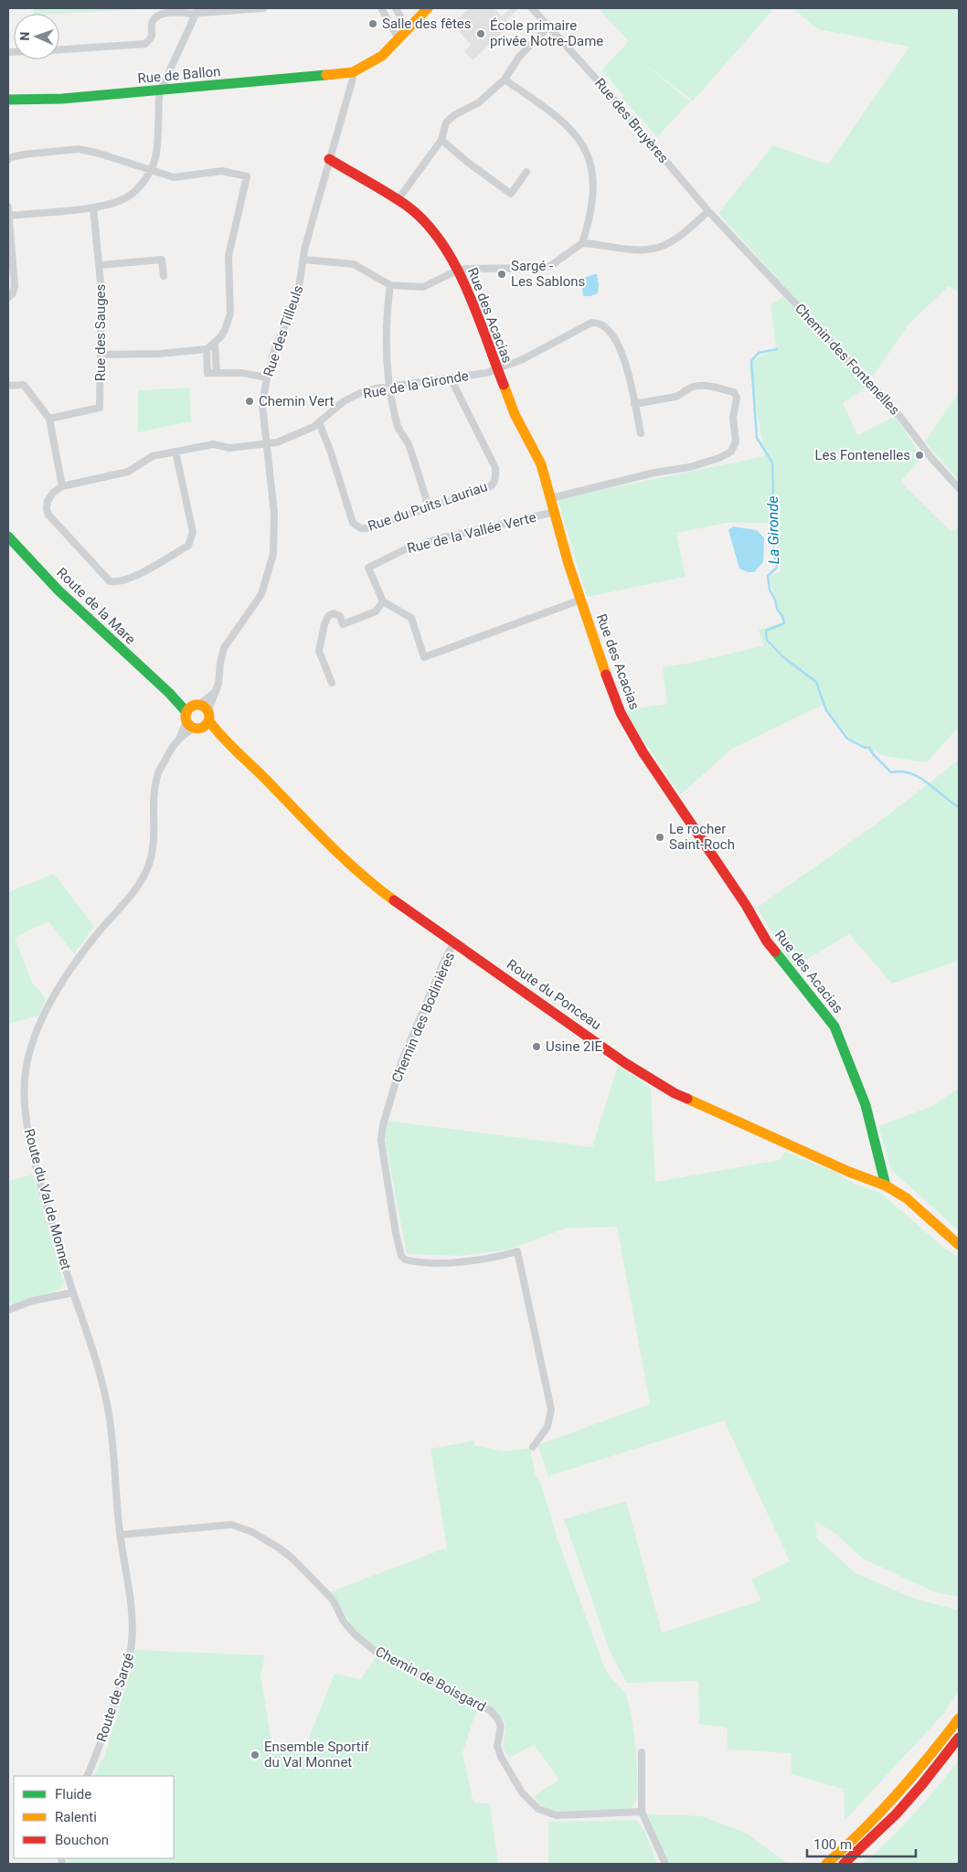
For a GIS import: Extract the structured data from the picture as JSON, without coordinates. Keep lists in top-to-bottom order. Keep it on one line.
{"streets":{"main road":["Rue de Ballon","Rue des Acacias","Route de la Mare","Route du Ponceau"],"street":["Rue des Bruyères","Rue des Tilleuls","Rue des Sauges","Chemin des Fontenelles","Rue de la Gironde","Rue du Puits Lauriau","Rue de la Vallée Verte","Chemin des Bodinières","Route du Val de Monnet","Chemin de Boisgard","Route de Sargé"]},"crossings":[["Rue de Ballon","Rue des Tilleuls"],["Rue des Bruyères","Chemin des Fontenelles"],["Rue des Acacias","Rue des Tilleuls"],["Rue des Acacias","Rue de la Gironde"],["Rue des Acacias","Rue de la Vallée Verte"],["Rue des Acacias","Route du Ponceau"],["Rue des Tilleuls","Rue de la Gironde"],["Rue des Tilleuls","Route de la Mare"],["Rue des Tilleuls","Route du Ponceau"],["Rue des Tilleuls","Route du Val de Monnet"],["Rue de la Gironde","Rue du Puits Lauriau"],["Route de la Mare","Route du Ponceau"],["Route de la Mare","Route du Val de Monnet"],["Route du Ponceau","Chemin des Bodinières"],["Route du Ponceau","Route du Val de Monnet"],["Route du Val de Monnet","Chemin de Boisgard"],["Route du Val de Monnet","Route de Sargé"],["Chemin de Boisgard","Route de Sargé"]],"water":["La Gironde"],"places":["Salle des fêtes","École primaire privée Notre-Dame","Sargé - Les Sablons","Chemin Vert","Les Fontenelles","Le rocher Saint-Roch","Usine 2IE","Ensemble Sportif du Val Monnet"],"legend":["Fluide","Ralenti","Bouchon"],"scale_bar":"100 m","north":"left"}
